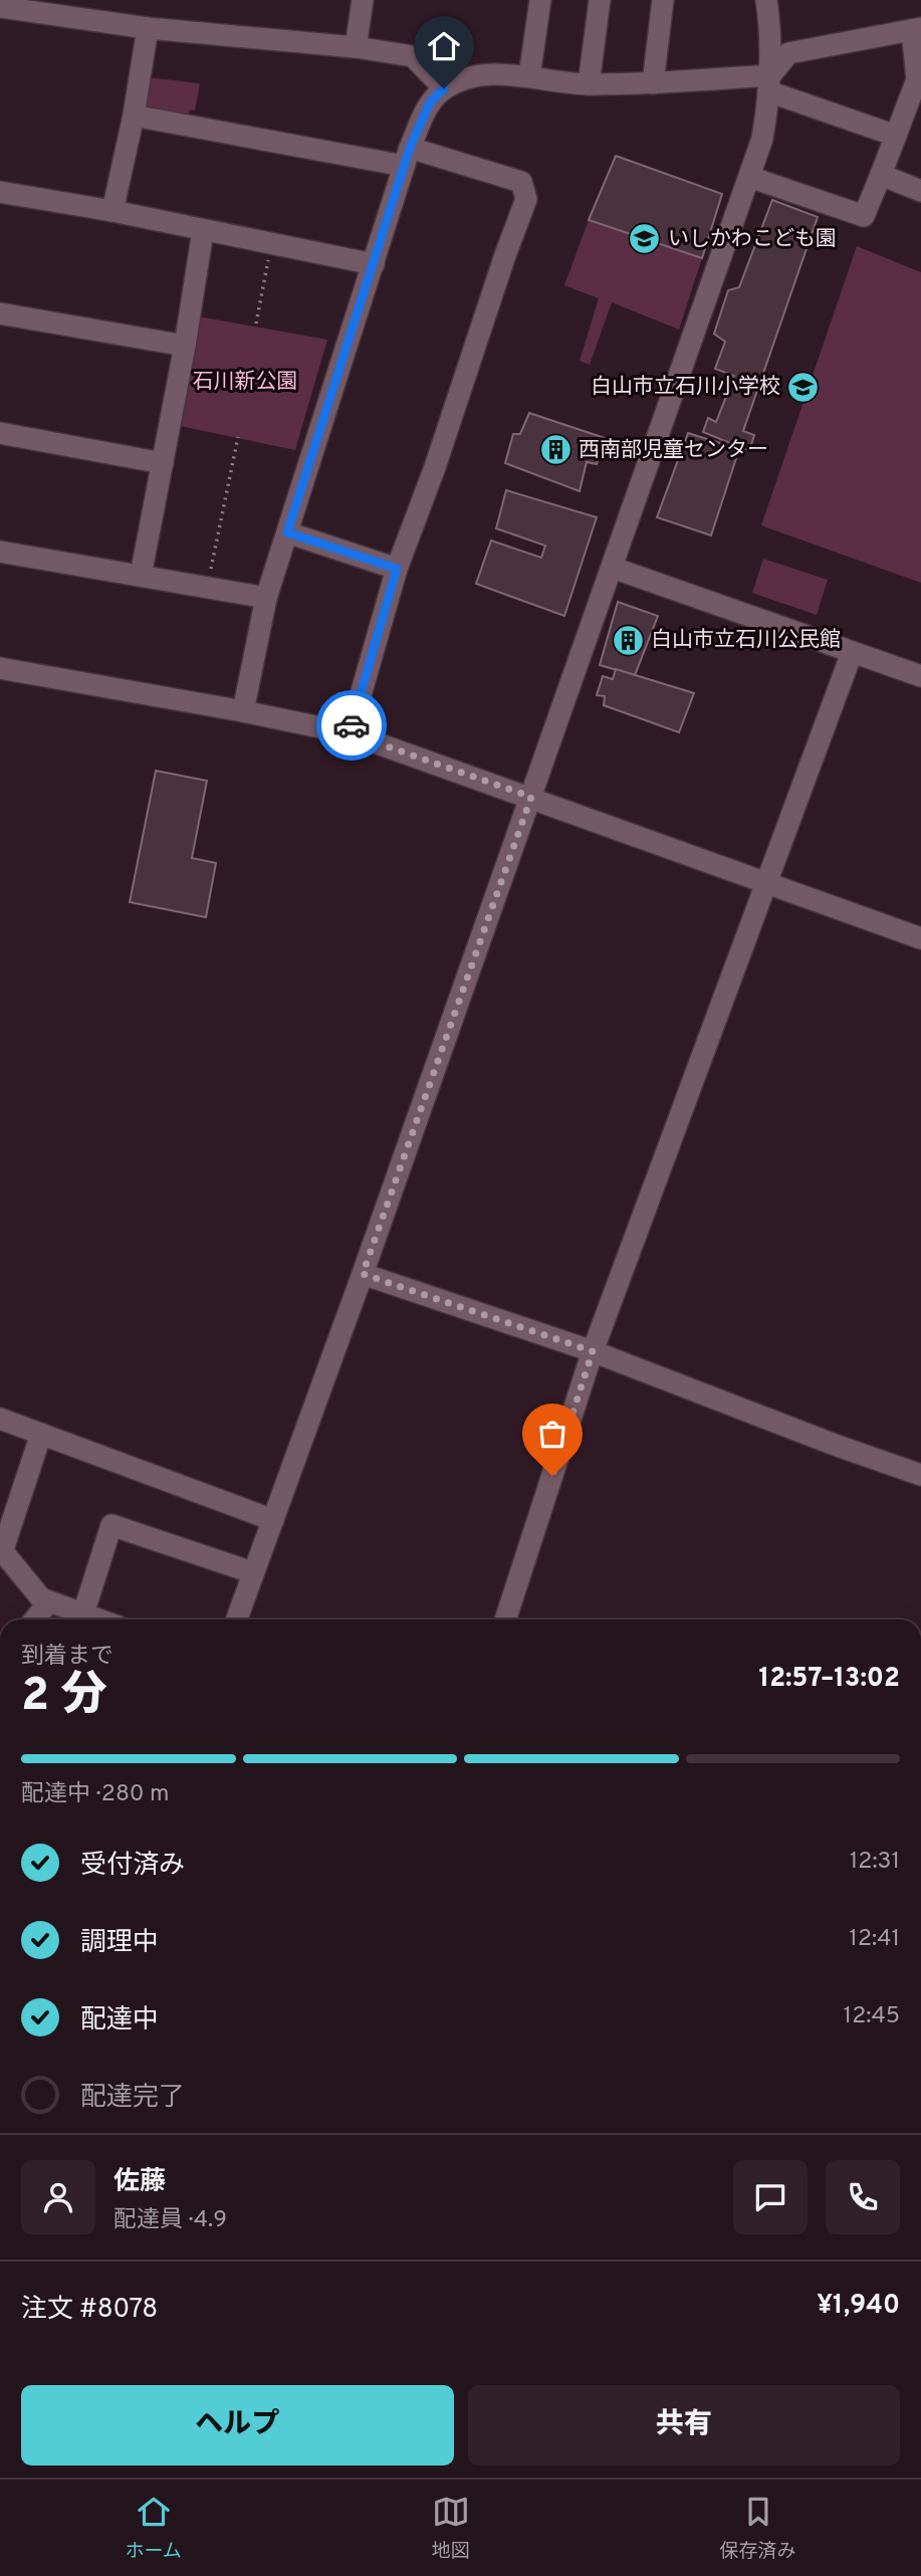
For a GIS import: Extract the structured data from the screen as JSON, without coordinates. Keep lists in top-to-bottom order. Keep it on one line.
{"parks":["石川新公園"],"places":{"school or university":["いしかわこども園","白山市立石川小学校"],"building":["西南部児童センター","白山市立石川公民館"]},"page":{"heading":["2 分","到着まで","12:57–13:02"],"panel":["佐藤","配達員 · 4.9","注文 #8078","¥1,940"],"bar":"配達中 · 280 m","list":[["受付済み","12:31"],["調理中","12:41"],["配達中","12:45"],"配達完了"],"buttons":["ヘルプ","共有"],"tabs":["ホーム","地図","保存済み"]}}
